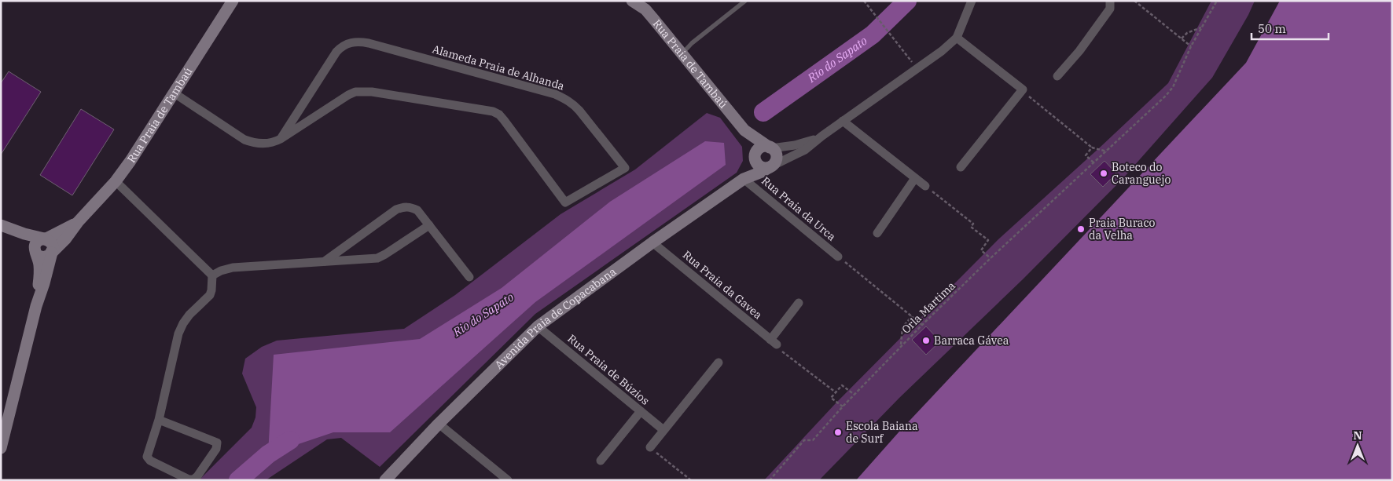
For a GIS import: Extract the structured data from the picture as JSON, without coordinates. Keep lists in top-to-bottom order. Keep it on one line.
{"streets":{"street":["Rua Praia de Tambaú","Alameda Praia de Alhanda","Rua Praia da Urca","Rua Praia da Gavea","Avenida Praia de Copacabana","Rua Praia de Búzios"],"path":["Orla Martima"]},"crossings":[["Rua Praia de Tambaú","Alameda Praia de Alhanda"],["Rua Praia de Tambaú","Avenida Praia de Copacabana"],["Rua Praia da Urca","Avenida Praia de Copacabana"],["Rua Praia da Gavea","Avenida Praia de Copacabana"],["Avenida Praia de Copacabana","Rua Praia de Búzios"]],"water":["Rio do Sapato"],"places":["Boteco do Caranguejo","Praia Buraco da Velha","Barraca Gávea","Escola Baiana de Surf"],"scale_bar":"50 m","north":"top"}
